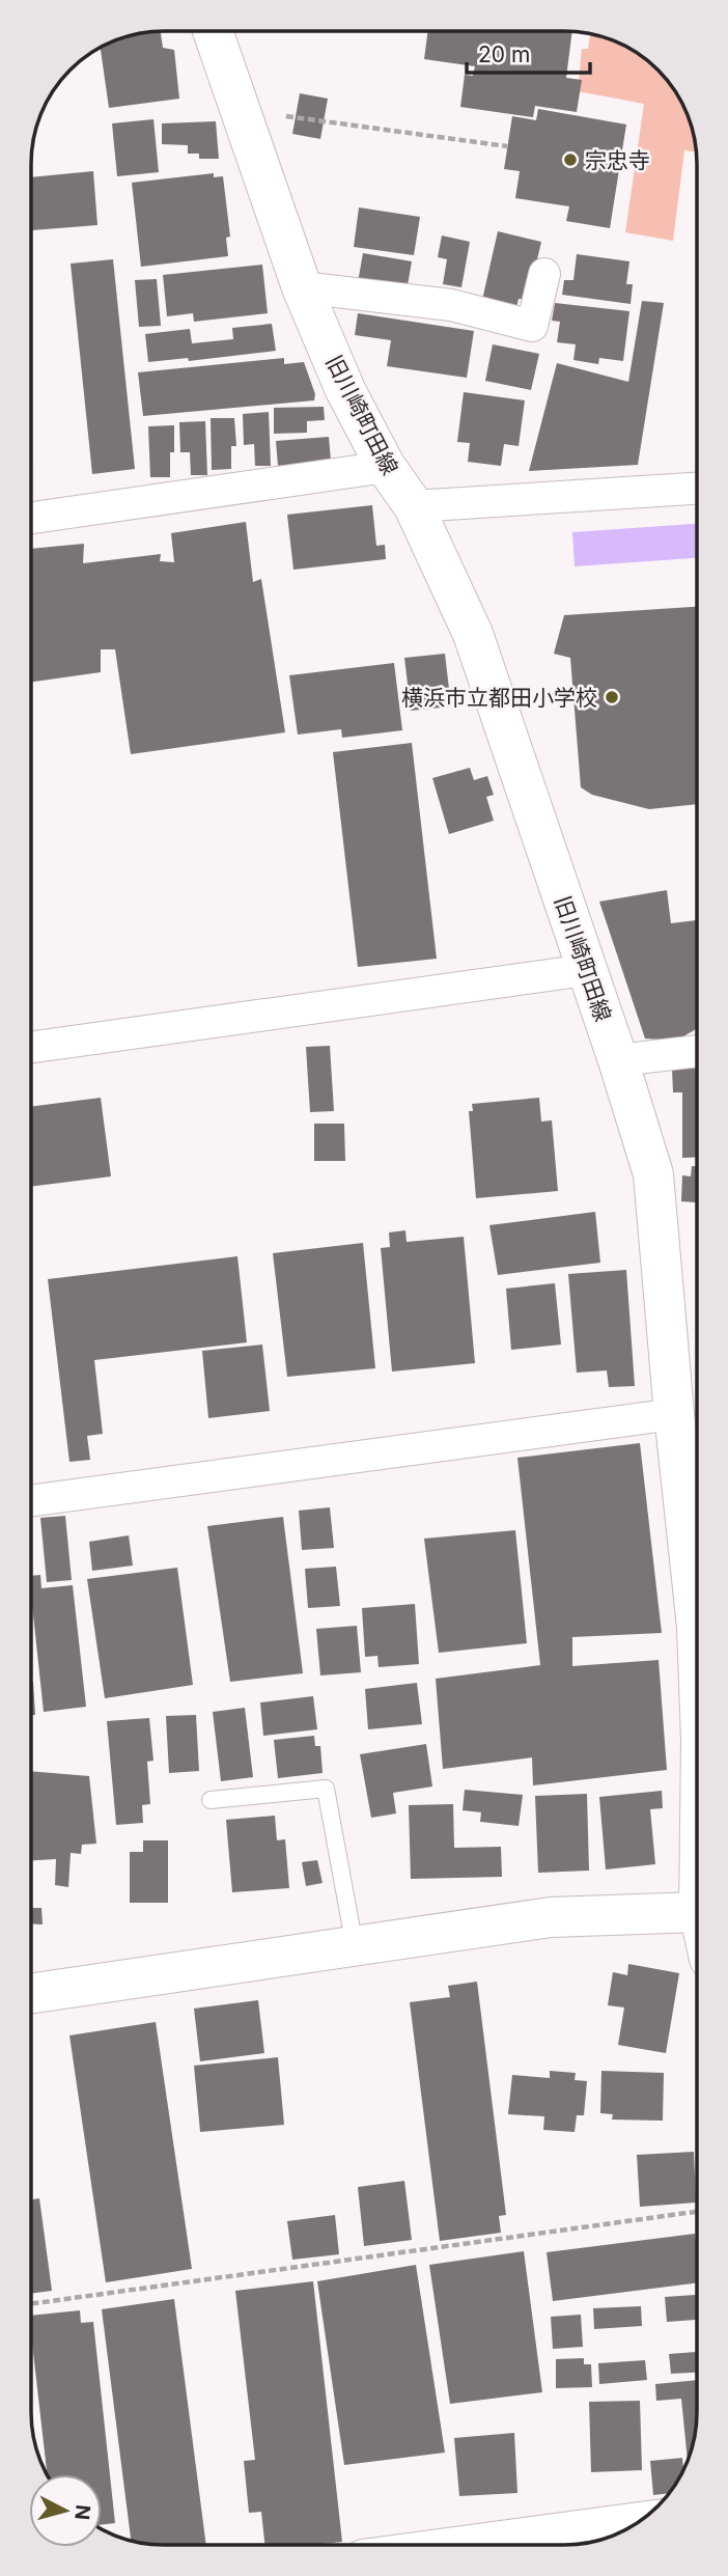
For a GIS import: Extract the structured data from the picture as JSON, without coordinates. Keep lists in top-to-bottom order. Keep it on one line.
{"streets":{"main road":["旧川崎町田線"]},"places":["宗忠寺","横浜市立都田小学校"],"scale_bar":"20 m","north":"right"}
